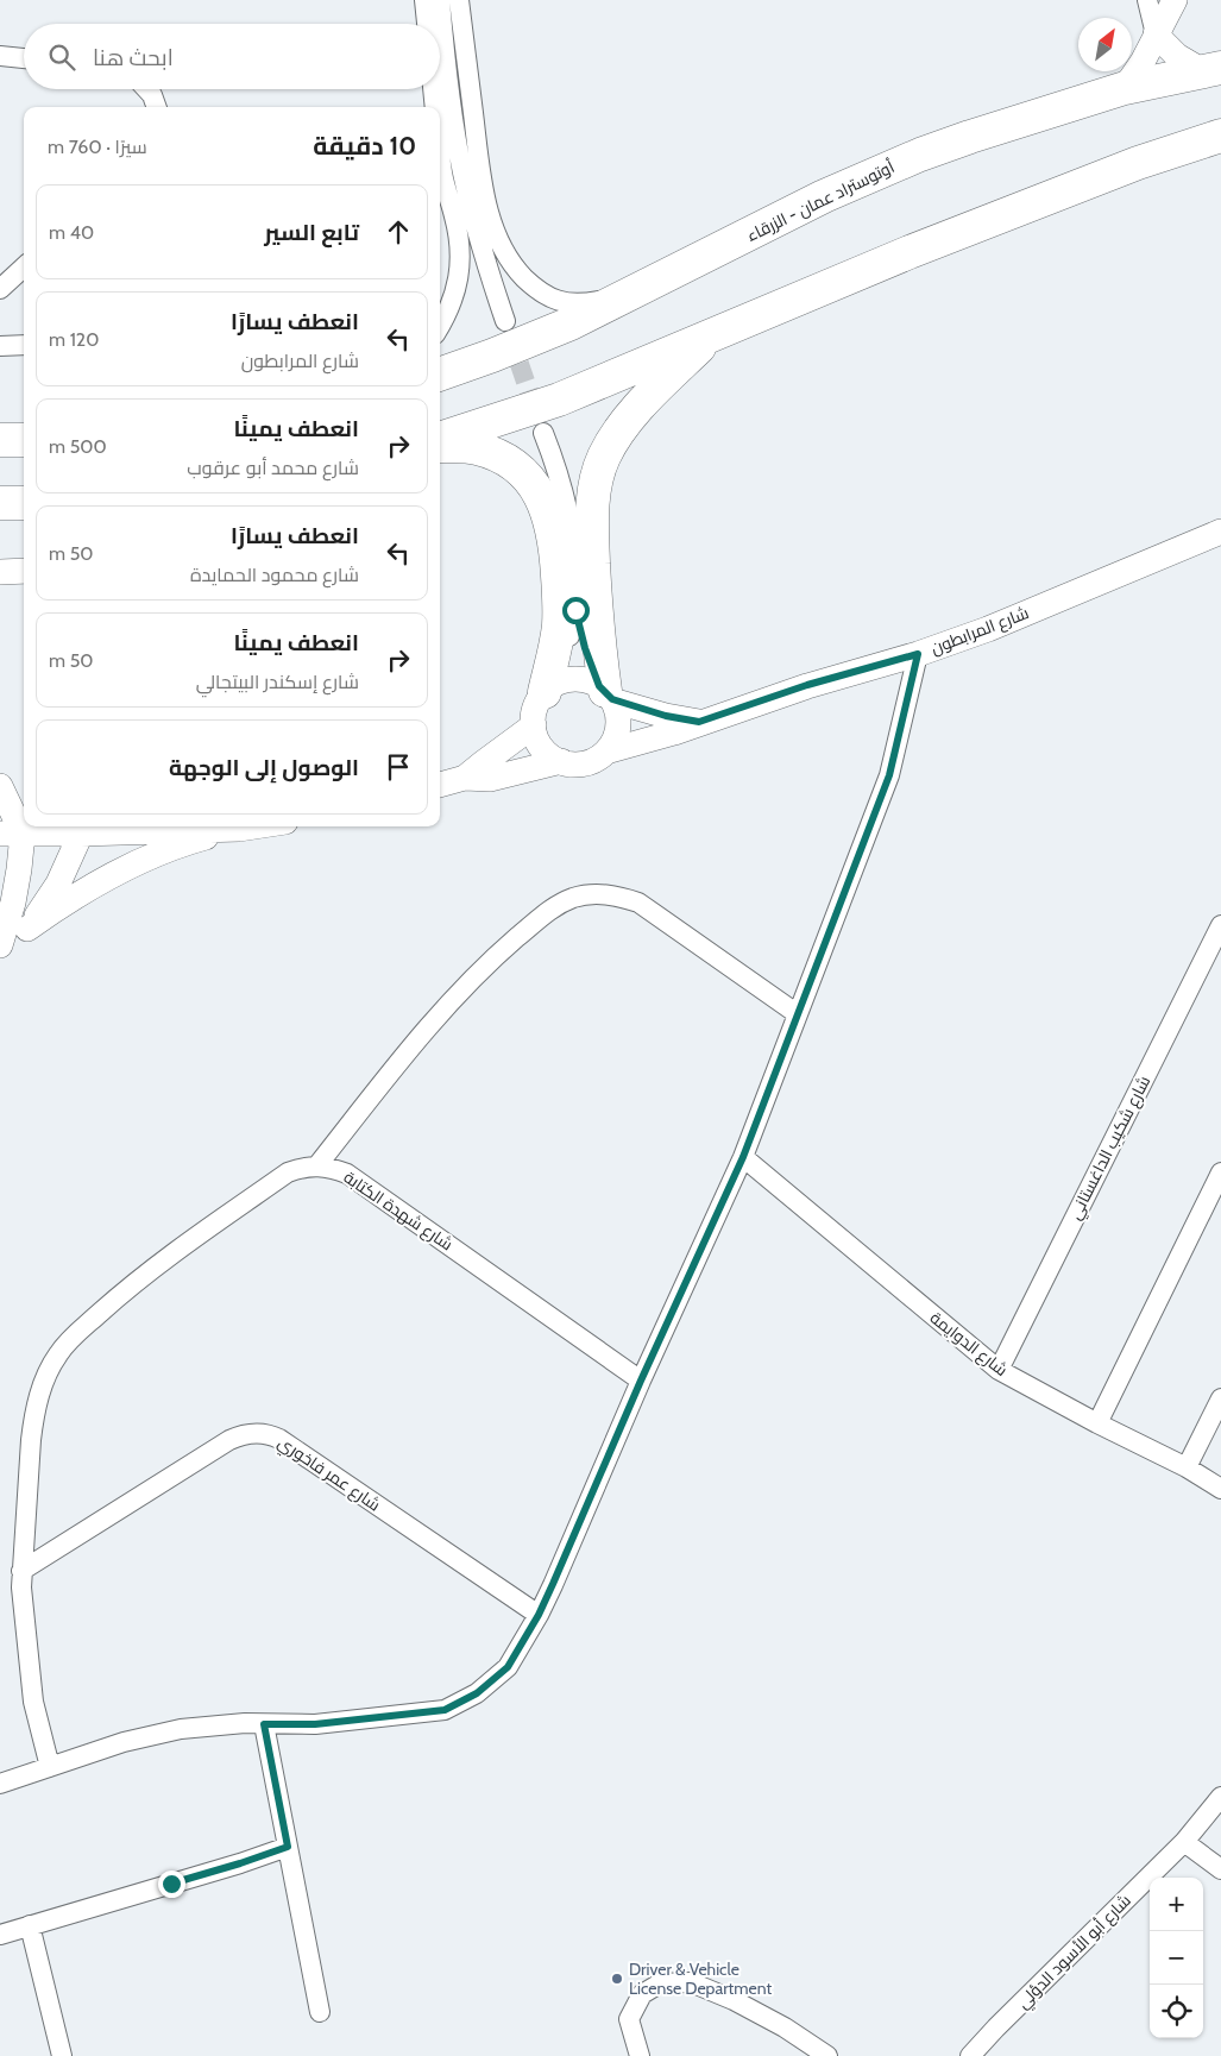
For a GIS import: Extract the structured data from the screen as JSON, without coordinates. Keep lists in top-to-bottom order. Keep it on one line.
{"streets":{"highway":["أوتوستراد عمان - الزرقاء"],"street":["شارع المرابطون","شارع شكيب الداغستاني","شارع شهدة الكتابة","شارع الدوايمة","شارع عمر فاخوري","شارع أبو الأسود الدؤلي"]},"crossings":[["شارع شكيب الداغستاني","شارع الدوايمة"],["شارع شهدة الكتابة","شارع عمر فاخوري"]],"places":["Driver & Vehicle License Department"],"north":"top right","page":{"search":"ابحث هنا","heading":["10 دقيقة","سيرًا · 760 m"],"list":[["تابع السير","40 m"],["انعطف يسارًا","شارع المرابطون","120 m"],["انعطف يمينًا","شارع محمد أبو عرقوب","500 m"],["انعطف يسارًا","شارع محمود الحمايدة","50 m"],["انعطف يمينًا","شارع إسكندر البيتجالي","50 m"],"الوصول إلى الوجهة"],"map_buttons":["+","−"]}}
